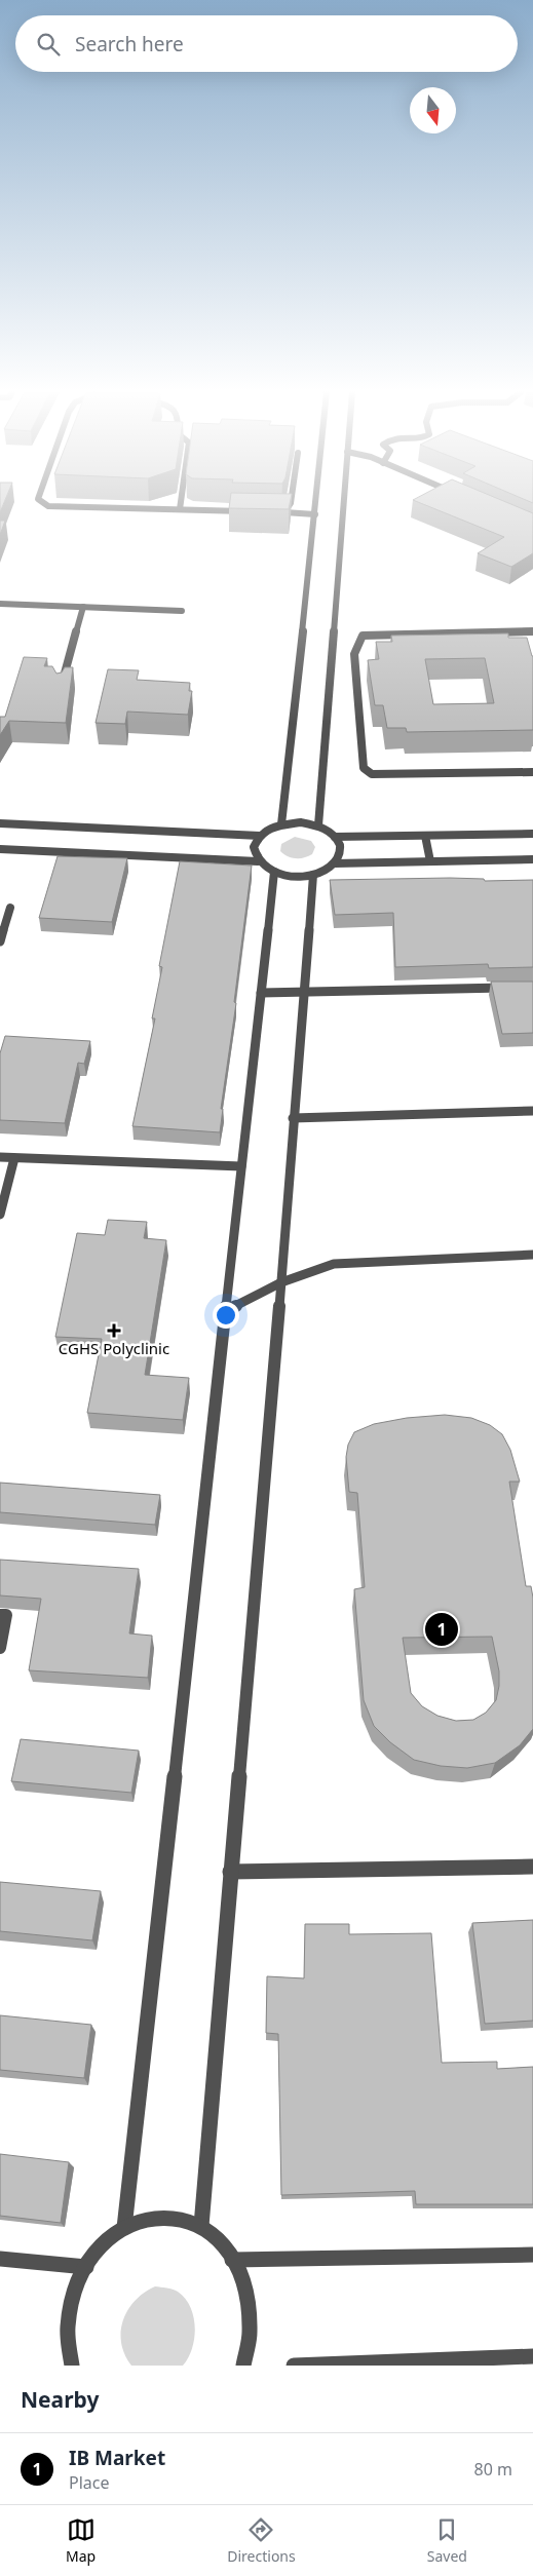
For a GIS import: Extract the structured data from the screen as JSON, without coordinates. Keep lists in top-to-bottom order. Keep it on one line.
{"places":{"health":["CGHS Polyclinic"]},"north":"bottom","page":{"search":"Search here","pins":"1","heading":"Nearby","list":[{"mark":"1","name":"IB Market","note":"Place","value":"80 m"}],"nav":["Map","Directions","Saved"]}}
